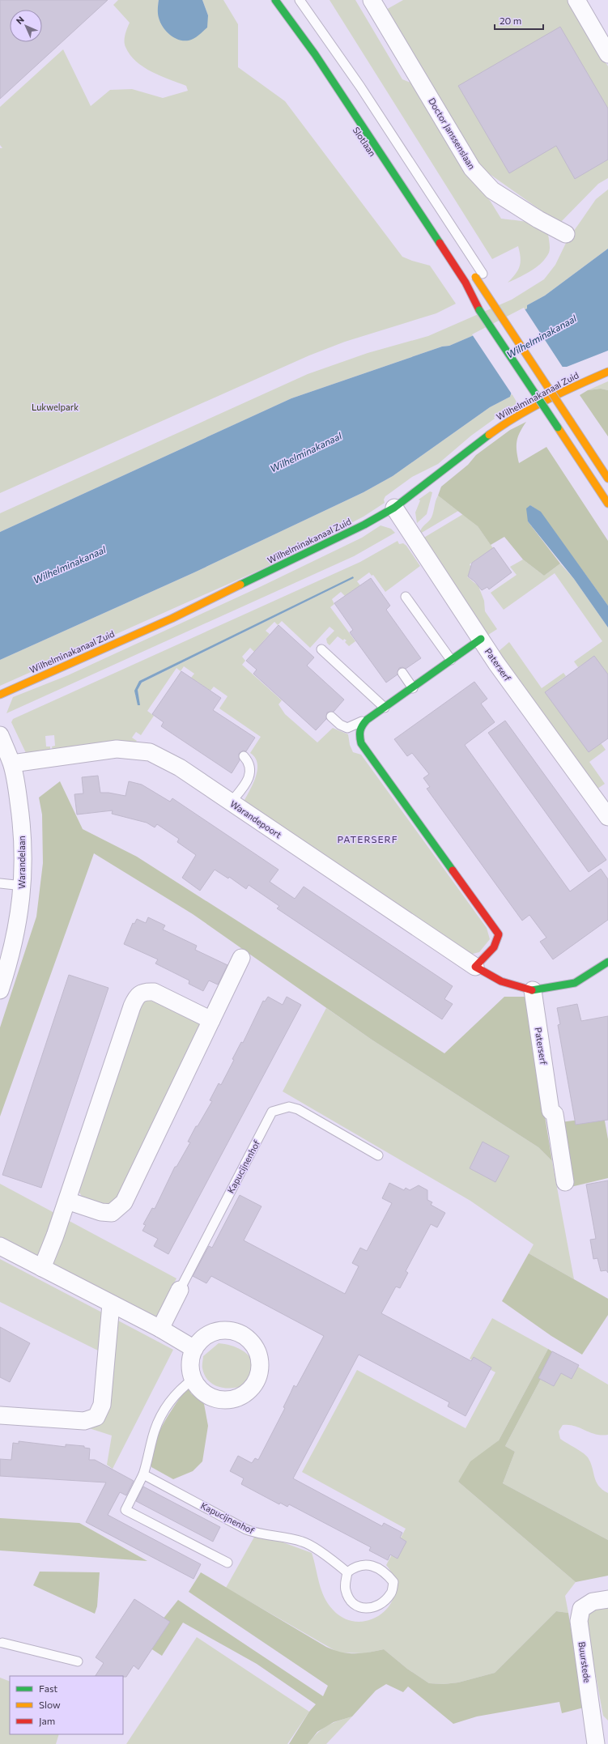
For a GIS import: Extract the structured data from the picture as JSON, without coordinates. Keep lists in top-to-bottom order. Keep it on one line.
{"streets":{"street":["Doctor Janssenslaan","Slotlaan","Wilhelminakanaal Zuid","Paterserf","Warandepoort","Warandelaan","Kapucijnenhof","Buurstede"]},"crossings":[["Wilhelminakanaal Zuid","Paterserf"],["Paterserf","Warandepoort"],["Warandepoort","Warandelaan"]],"districts":["PATERSERF"],"water":["Wilhelminakanaal"],"parks":["Lukwelpark"],"legend":["Fast","Slow","Jam"],"scale_bar":"20 m","north":"top left"}
